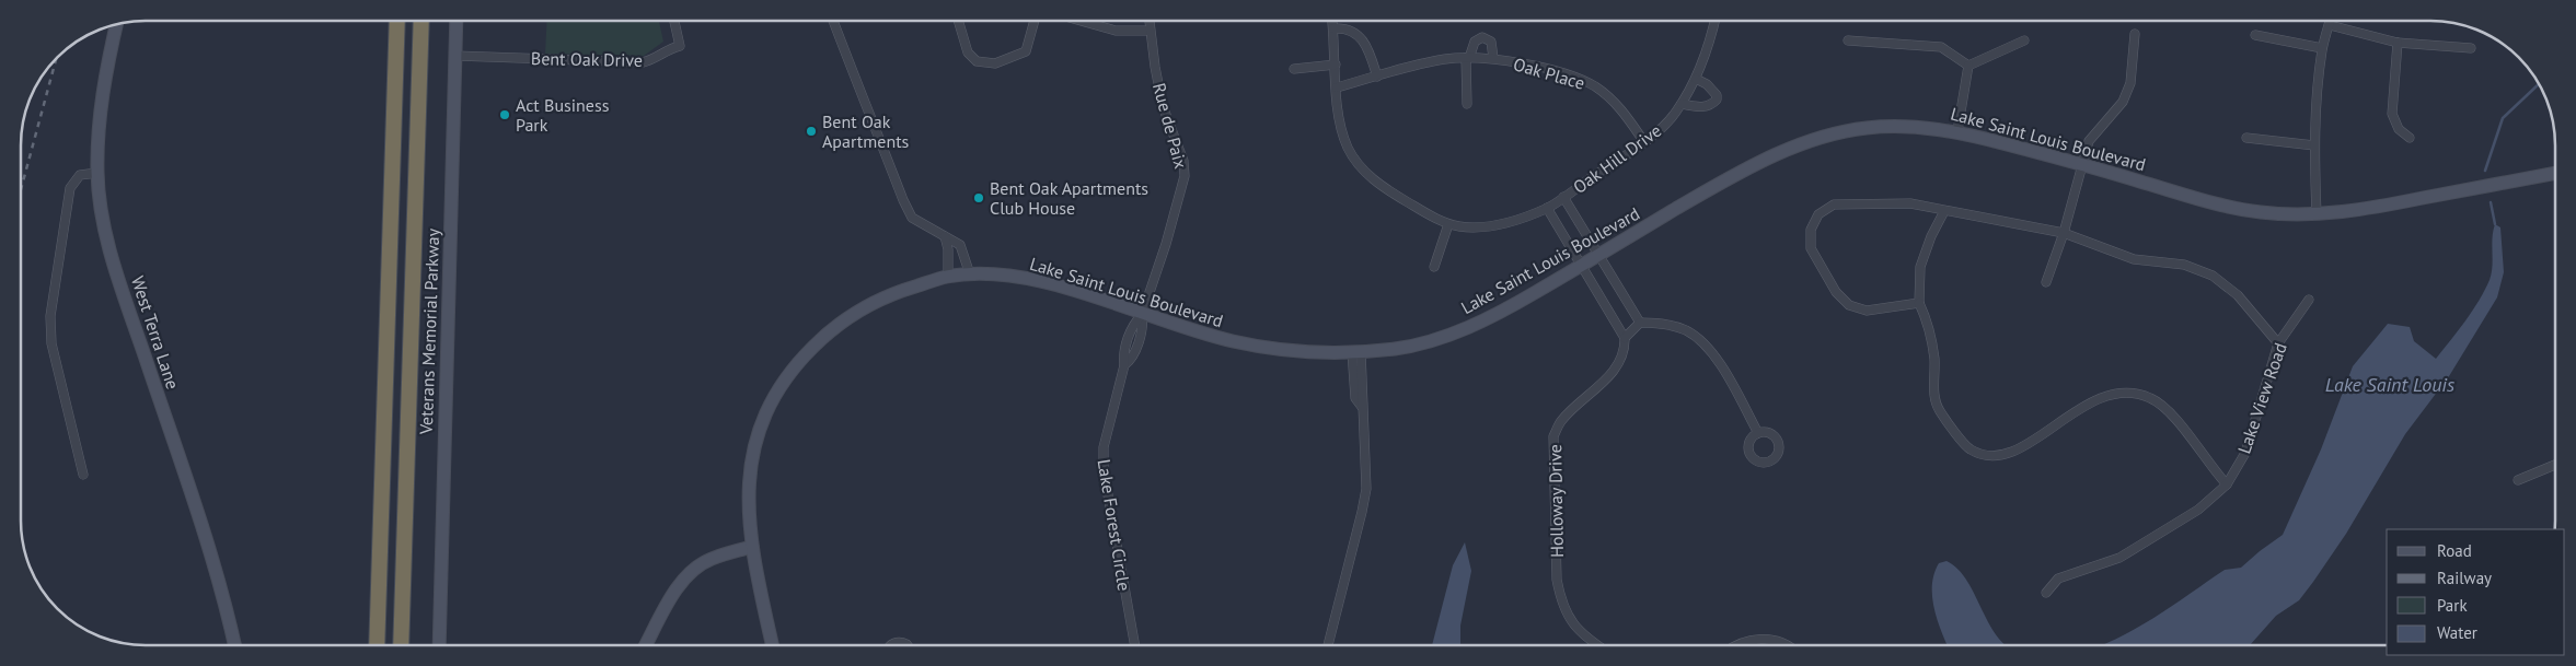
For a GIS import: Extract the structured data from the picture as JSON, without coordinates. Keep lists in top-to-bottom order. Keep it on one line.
{"streets":{"main road":["Lake Saint Louis Boulevard","Veterans Memorial Parkway","West Terra Lane"],"street":["Bent Oak Drive","Oak Place","Rue de Paix","Oak Hill Drive","Lake View Road","Holloway Drive","Lake Forest Circle"]},"crossings":[["Bent Oak Drive","Veterans Memorial Parkway"],["Oak Place","Oak Hill Drive"],["Rue de Paix","Lake Saint Louis Boulevard"],["Rue de Paix","Lake Forest Circle"],["Lake Saint Louis Boulevard","Lake Forest Circle"]],"water":["Lake Saint Louis"],"places":["Act Business Park","Bent Oak Apartments","Bent Oak Apartments Club House"],"legend":["Road","Railway","Park","Water"]}
